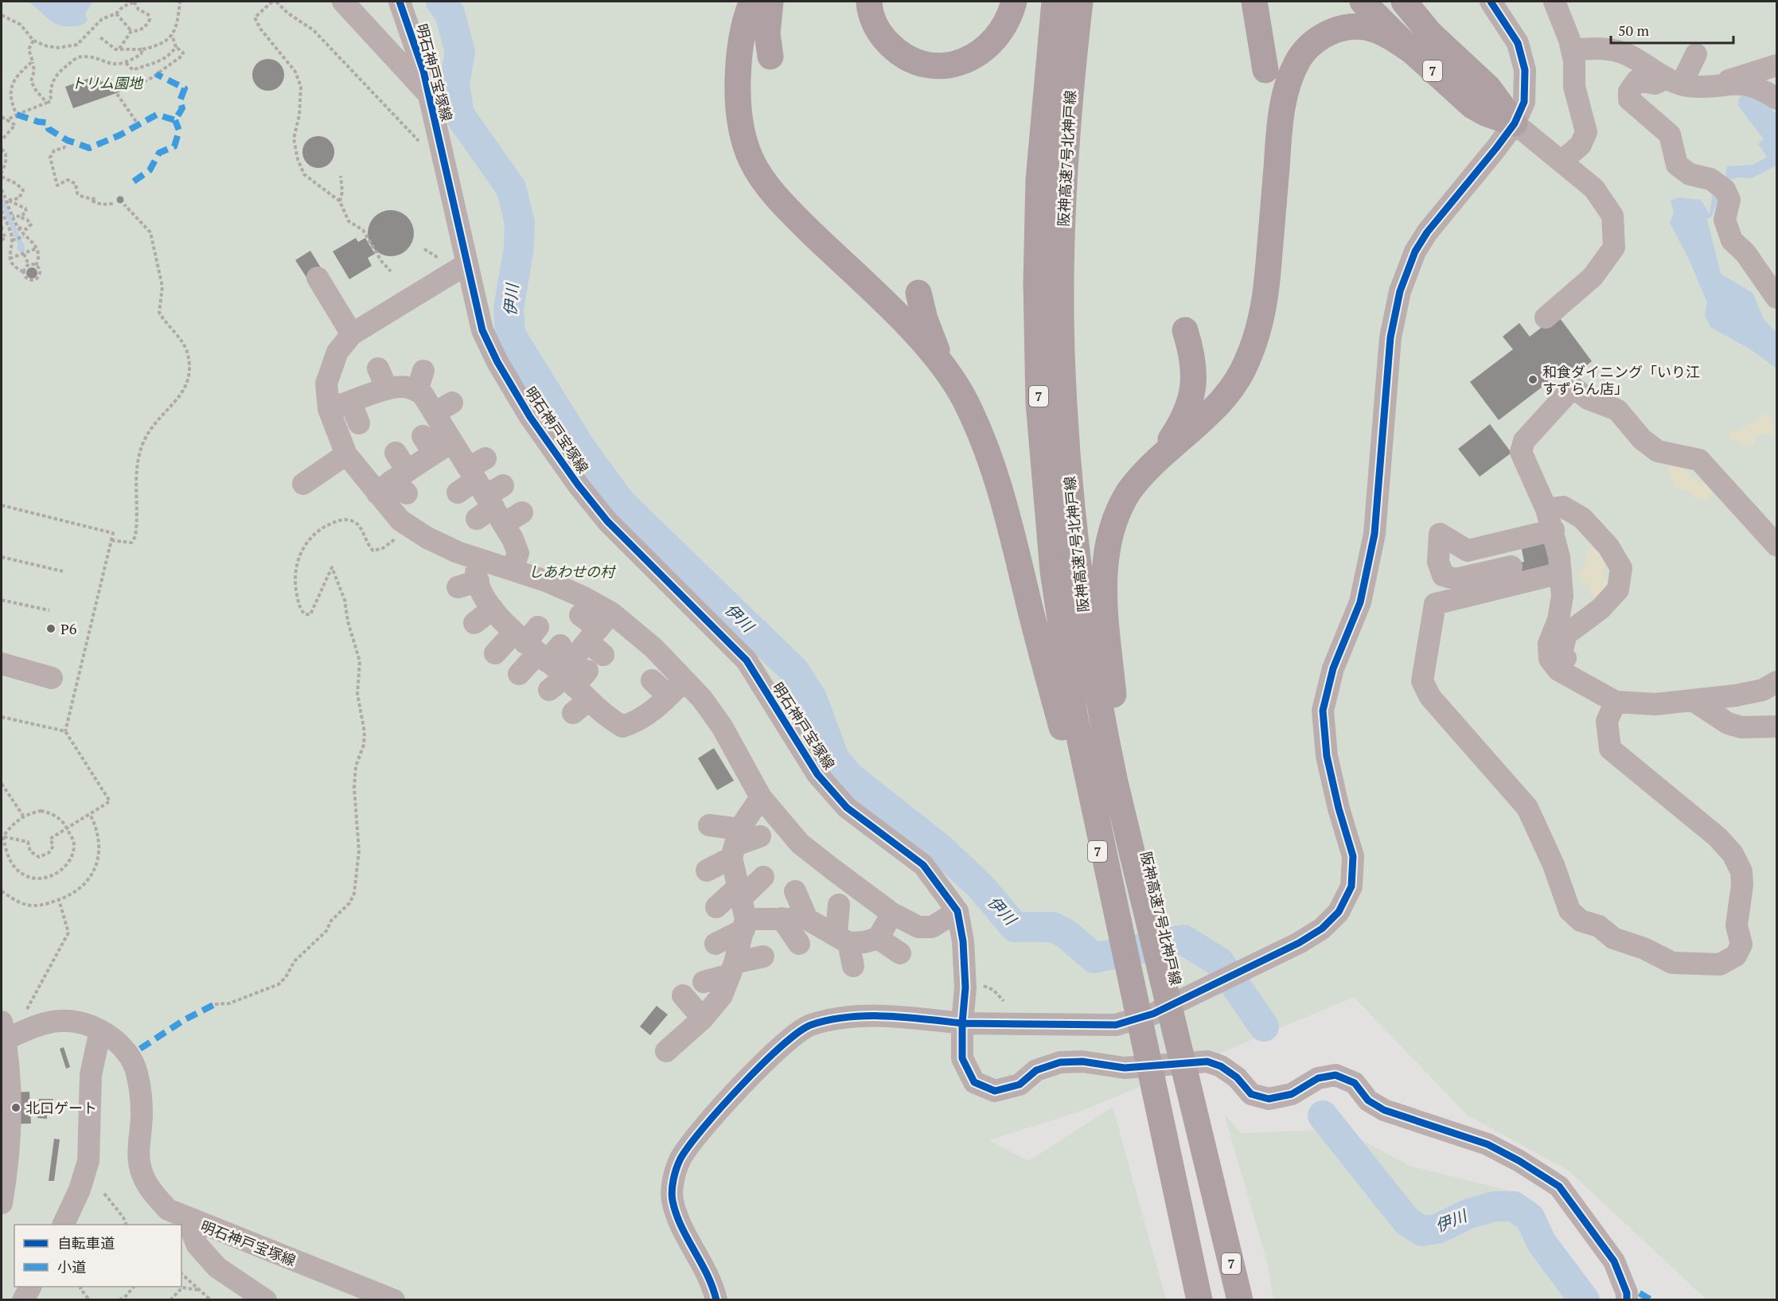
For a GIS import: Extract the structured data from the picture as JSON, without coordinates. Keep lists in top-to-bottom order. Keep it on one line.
{"streets":{"highway":["7","阪神高速7号北神戸線"],"street":["明石神戸宝塚線"]},"crossings":[["7","阪神高速7号北神戸線"]],"water":["伊川"],"parks":["トリム園地","しあわせの村"],"places":["和食ダイニング「いり江 すずらん店」","P6","北口ゲート"],"legend":["自転車道","小道"],"scale_bar":"50 m"}
